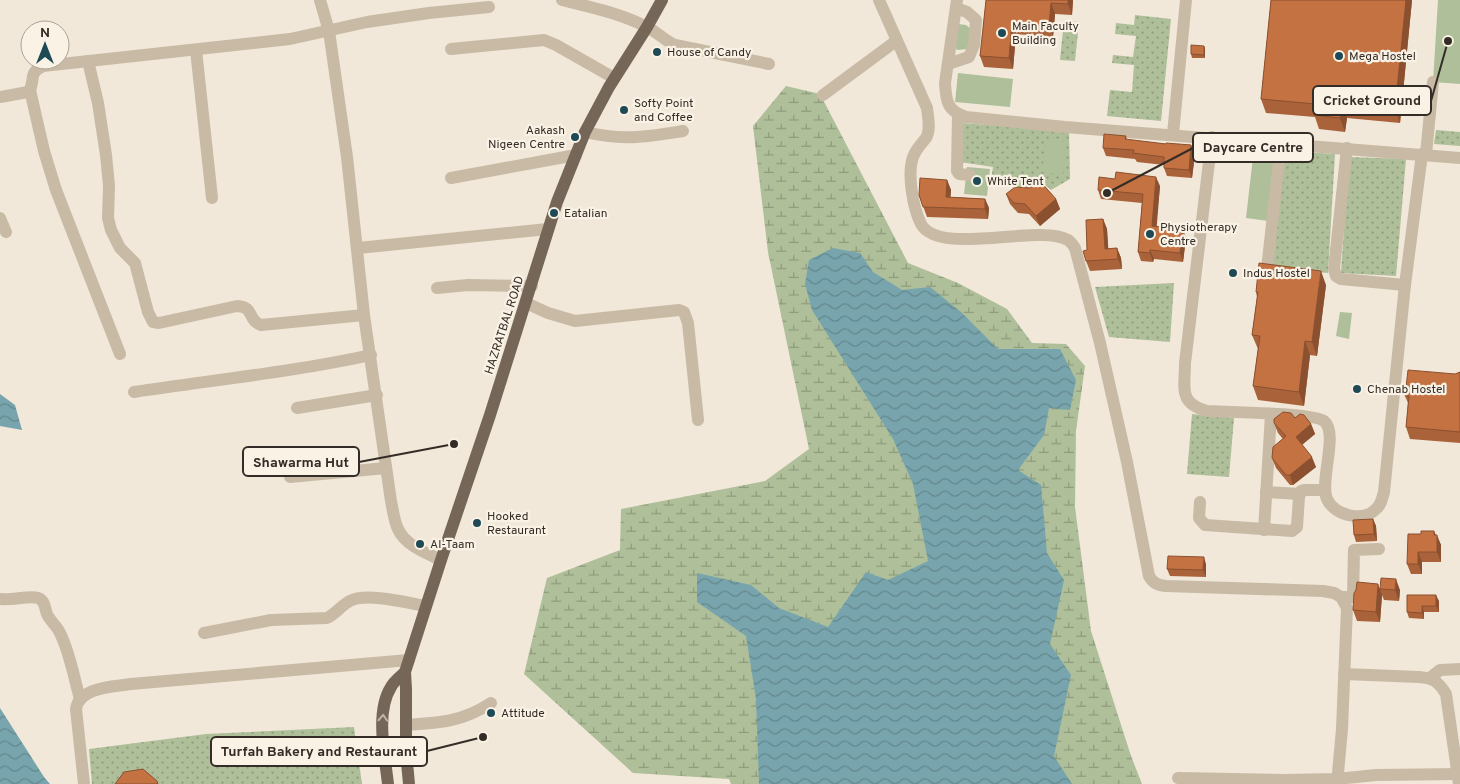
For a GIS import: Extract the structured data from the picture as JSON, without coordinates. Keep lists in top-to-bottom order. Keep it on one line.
{"streets":{"main road":["HAZRATBAL ROAD"]},"places":["Main Faculty Building","Cricket Ground","House of Candy","Mega Hostel","Softy Point and Coffee","Aakash Nigeen Centre","White Tent","Daycare Centre","Eatalian","Physiotherapy Centre","Indus Hostel","Chenab Hostel","Shawarma Hut","Hooked Restaurant","Al-Taam","Attitude","Turfah Bakery and Restaurant"],"north":"top"}
